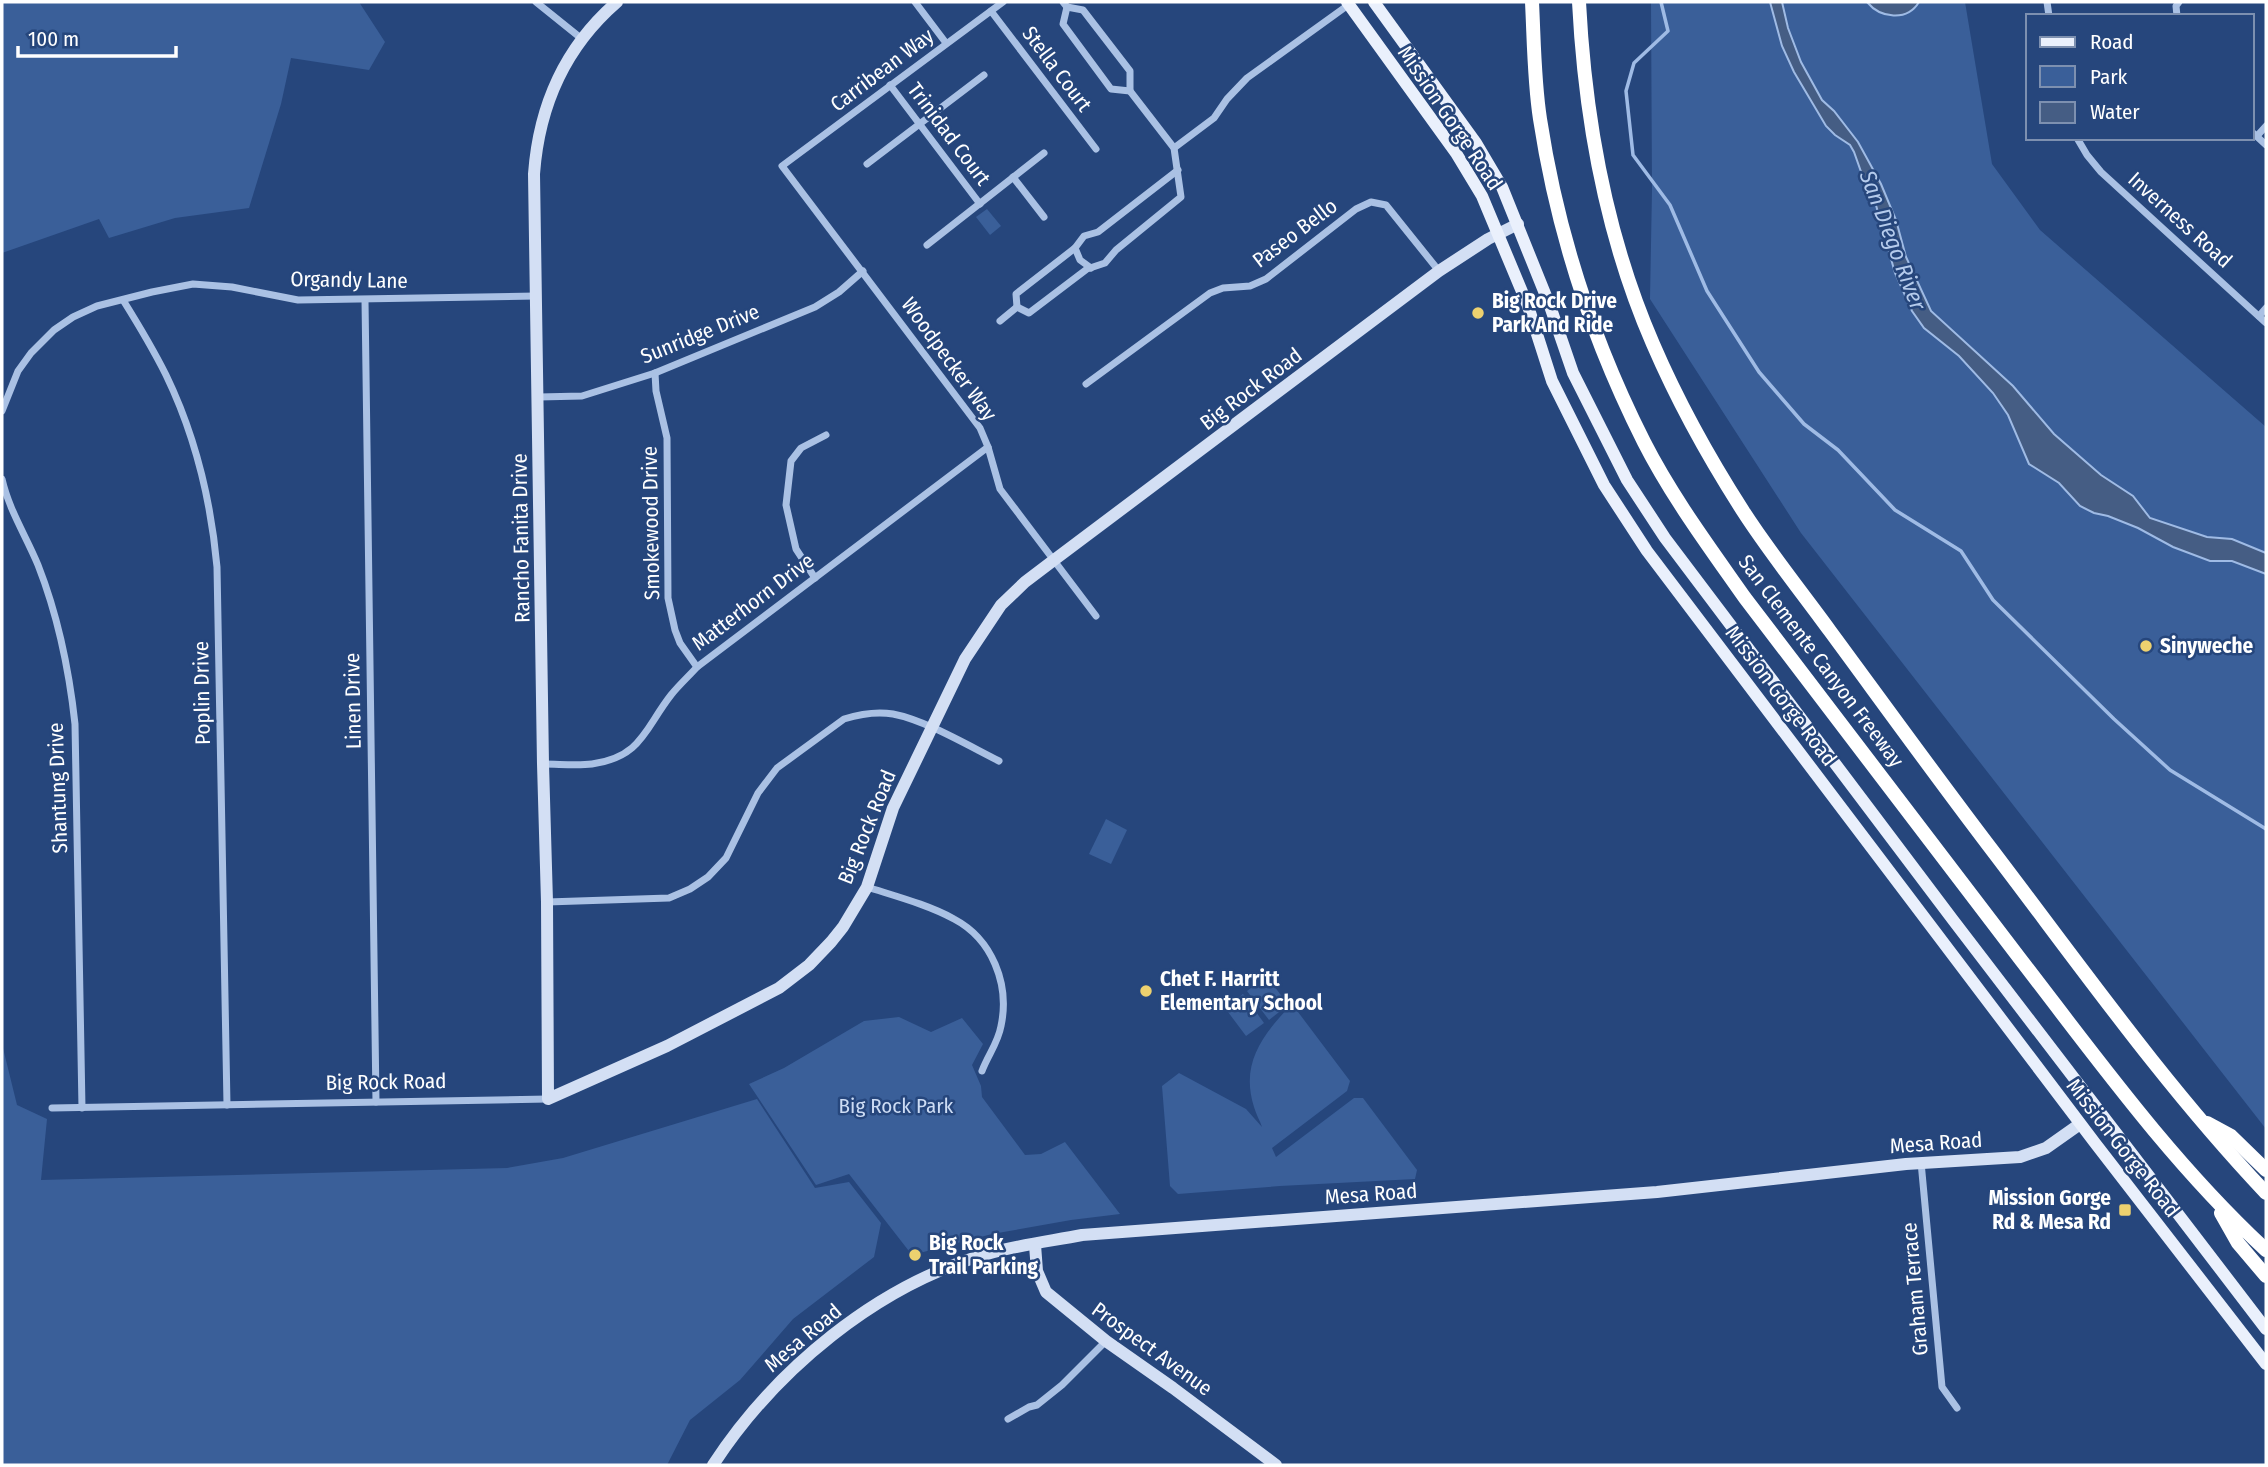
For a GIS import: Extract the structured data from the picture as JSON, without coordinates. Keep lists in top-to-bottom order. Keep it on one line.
{"streets":{"highway":["San Clemente Canyon Freeway"],"main road":["Mission Gorge Road","Mesa Road"],"street":["Stella Court","Carribean Way","Trinidad Court","Inverness Road","Paseo Bello","Organdy Lane","Sunridge Drive","Woodpecker Way","Big Rock Road","Smokewood Drive","Rancho Fanita Drive","Matterhorn Drive","Poplin Drive","Linen Drive","Shantung Drive","Graham Terrace","Prospect Avenue"]},"crossings":[["Stella Court","Carribean Way"],["Carribean Way","Trinidad Court"],["Carribean Way","Woodpecker Way"],["Mission Gorge Road","Big Rock Road"],["Mission Gorge Road","Mesa Road"],["Paseo Bello","Big Rock Road"],["Organdy Lane","Rancho Fanita Drive"],["Organdy Lane","Poplin Drive"],["Organdy Lane","Linen Drive"],["Sunridge Drive","Woodpecker Way"],["Sunridge Drive","Smokewood Drive"],["Sunridge Drive","Rancho Fanita Drive"],["Woodpecker Way","Big Rock Road"],["Woodpecker Way","Matterhorn Drive"],["Big Rock Road","Rancho Fanita Drive"],["Big Rock Road","Poplin Drive"],["Big Rock Road","Linen Drive"],["Big Rock Road","Shantung Drive"],["Smokewood Drive","Matterhorn Drive"],["Rancho Fanita Drive","Matterhorn Drive"],["Mesa Road","Graham Terrace"],["Mesa Road","Prospect Avenue"]],"water":["San Diego River"],"parks":["Big Rock Park"],"places":{"other":["Big Rock Drive Park And Ride","Sinyweche","Chet F. Harritt Elementary School","Big Rock Trail Parking"],"transit":["Mission Gorge Rd & Mesa Rd"]},"legend":["Road","Park","Water"],"scale_bar":"100 m"}
